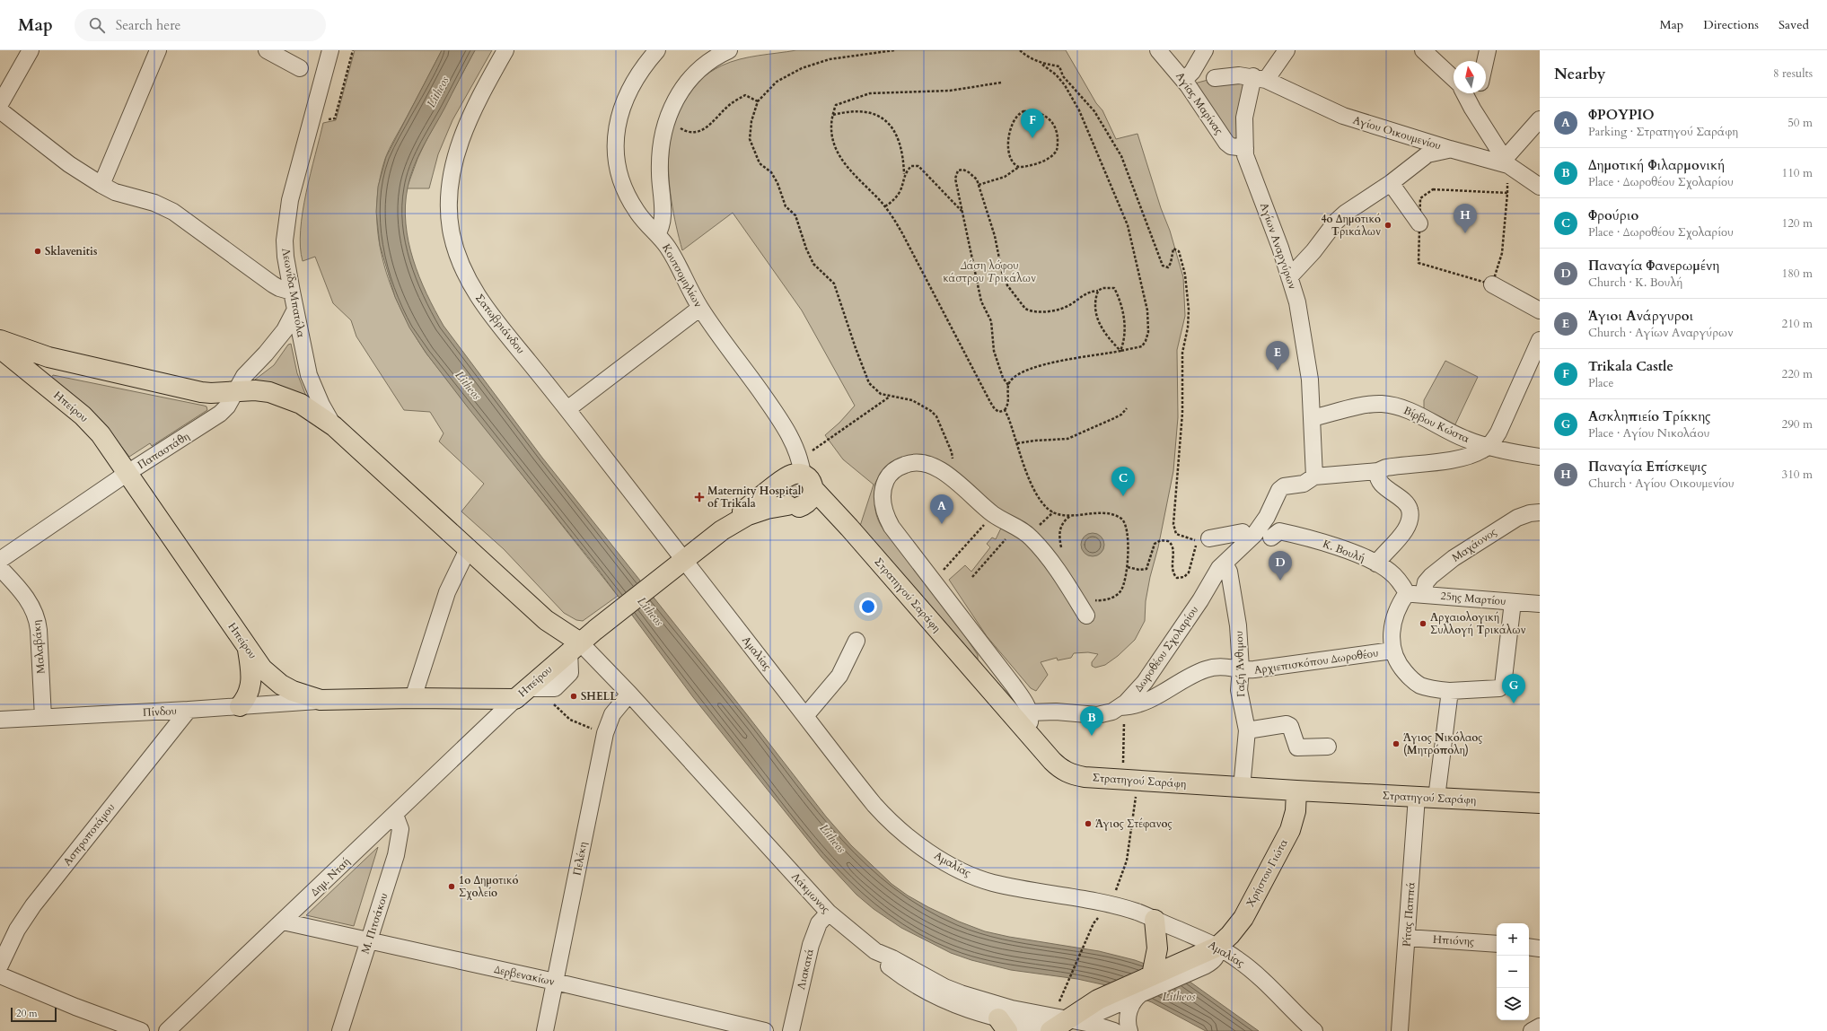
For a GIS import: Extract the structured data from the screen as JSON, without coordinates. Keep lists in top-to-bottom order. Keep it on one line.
{"streets":{"main road":["Ηπείρου","Στρατηγού Σαράφη","Χρήστου Γιώτα"],"street":["Αγίας Μαρίνας","Αγίου Οικουμενίου","Αγίων Αναργύρων","Κουτσομηλίων","Λεωνίδα Μπατόλα","Σατωβριάνδου","Βίρβου Κώστα","Παπαστάθη","Μαχάονος","Κ. Βουλή","25ης Μαρτίου","Μαλαβάκη","Δωροθέου Σχολαρίου","Αμαλίας","Αρχιεπισκόπου Δωροθέου","Γαζή Άνθιμου","Πίνδου","Ασπροποτάμου","Πελέκη","Δημ. Νταή","Λάκμωνος","Ρίτας Παππά","Μ. Πιτσάκου","Ηπιόνης","Λιακατά","Δερβενακίων"]},"crossings":[["Αγίας Μαρίνας","Αγίων Αναργύρων"],["Αγίου Οικουμενίου","Αγίων Αναργύρων"],["Αγίων Αναργύρων","Βίρβου Κώστα"],["Αγίων Αναργύρων","Δωροθέου Σχολαρίου"],["Κουτσομηλίων","Ηπείρου"],["Λεωνίδα Μπατόλα","Παπαστάθη"],["Σατωβριάνδου","Ηπείρου"],["Σατωβριάνδου","Αμαλίας"],["Ηπείρου","Παπαστάθη"],["Ηπείρου","Αμαλίας"],["Ηπείρου","Πίνδου"],["Ηπείρου","Δημ. Νταή"],["Ηπείρου","Λάκμωνος"],["Μαχάονος","25ης Μαρτίου"],["Κ. Βουλή","25ης Μαρτίου"],["Στρατηγού Σαράφη","Δωροθέου Σχολαρίου"],["Στρατηγού Σαράφη","Γαζή Άνθιμου"],["Στρατηγού Σαράφη","Χρήστου Γιώτα"],["Στρατηγού Σαράφη","Ρίτας Παππά"],["Μαλαβάκη","Πίνδου"],["Δωροθέου Σχολαρίου","Αρχιεπισκόπου Δωροθέου"],["Δωροθέου Σχολαρίου","Γαζή Άνθιμου"],["Αμαλίας","Χρήστου Γιώτα"],["Αρχιεπισκόπου Δωροθέου","Γαζή Άνθιμου"],["Πίνδου","Ασπροποτάμου"],["Πελέκη","Λάκμωνος"],["Πελέκη","Δερβενακίων"],["Χρήστου Γιώτα","Λάκμωνος"],["Δημ. Νταή","Μ. Πιτσάκου"],["Δημ. Νταή","Δερβενακίων"],["Λάκμωνος","Λιακατά"],["Ρίτας Παππά","Ηπιόνης"],["Μ. Πιτσάκου","Δερβενακίων"]],"water":["Litheos"],"parks":["Δάση λόφου κάστρου Τρικάλων"],"places":{"other":["4ο Δημοτικό Τρικάλων","Sklavenitis","Αρχαιολογική Συλλογή Τρικάλων","SHELL","Άγιος Νικόλαος (Μητρόπολη)","Άγιος Στέφανος","1ο Δημοτικό Σχολείο"],"health":["Maternity Hospital of Trikala"]},"scale_bar":"20 m","north":"top","page":{"header":"Map","search":"Search here","nav":["Map","Directions","Saved"],"heading":["Nearby","8 results"],"list":[{"mark":"A","name":"ΦΡΟΥΡΙΟ","note":"Parking · Στρατηγού Σαράφη","value":"50 m"},{"mark":"B","name":"Δημοτική Φιλαρμονική","note":"Place · Δωροθέου Σχολαρίου","value":"110 m"},{"mark":"C","name":"Φρούριο","note":"Place · Δωροθέου Σχολαρίου","value":"120 m"},{"mark":"D","name":"Παναγία Φανερωμένη","note":"Church · Κ. Βουλή","value":"180 m"},{"mark":"E","name":"Άγιοι Ανάργυροι","note":"Church · Αγίων Αναργύρων","value":"210 m"},{"mark":"F","name":"Trikala Castle","note":"Place","value":"220 m"},{"mark":"G","name":"Ασκληπιείο Τρίκκης","note":"Place · Αγίου Νικολάου","value":"290 m"},{"mark":"H","name":"Παναγία Επίσκεψις","note":"Church · Αγίου Οικουμενίου","value":"310 m"}],"pins":["F","H","E","C","A","D","G","B"],"map_buttons":["+","−"],"scale":"20 m"}}
